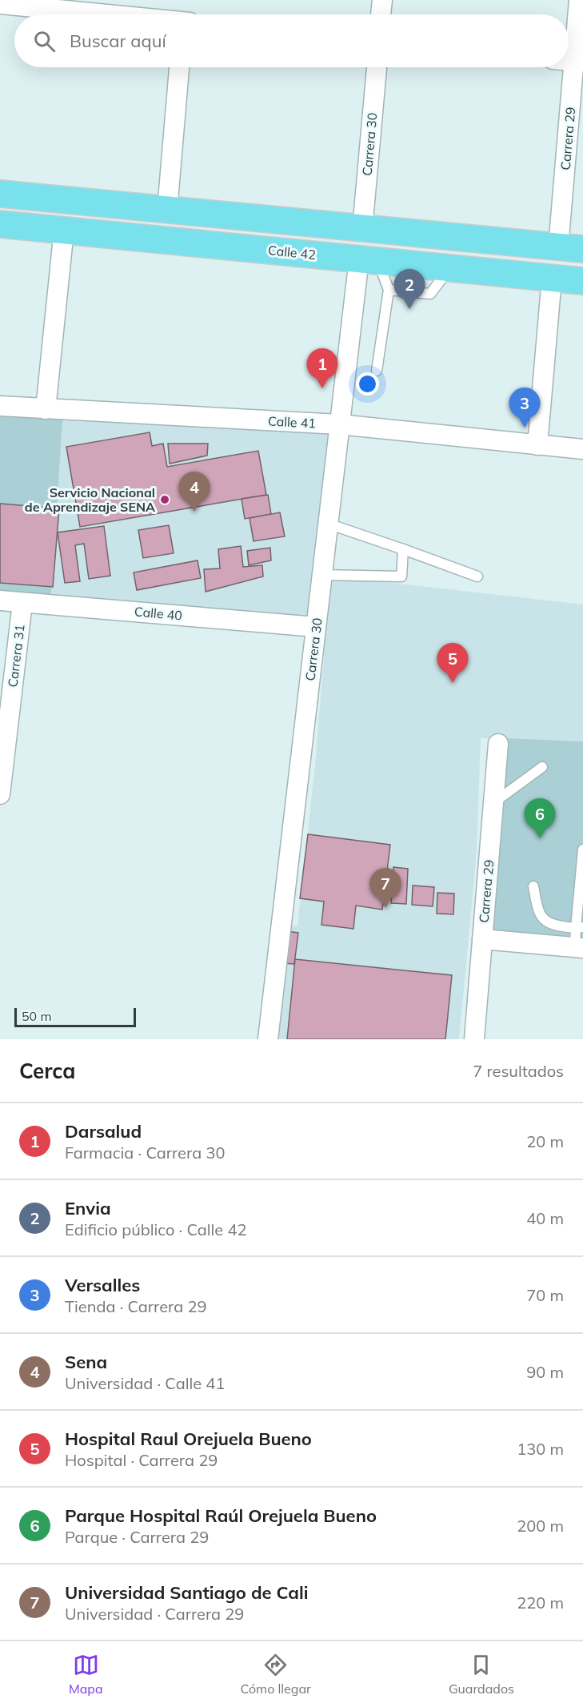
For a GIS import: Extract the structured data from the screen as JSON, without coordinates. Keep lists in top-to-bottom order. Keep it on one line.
{"streets":{"main road":["Calle 42"],"street":["Carrera 29","Carrera 30","Calle 41","Calle 40","Carrera 31"]},"crossings":[["Carrera 30","Calle 42"],["Carrera 30","Calle 41"],["Carrera 30","Calle 40"],["Calle 40","Carrera 31"]],"places":["Servicio Nacional de Aprendizaje SENA"],"scale_bar":"50 m","page":{"search":"Buscar aquí","pins":["2","1","3","4","5","6","7"],"scale":"50 m","heading":["Cerca","7 resultados"],"list":[{"mark":"1","name":"Darsalud","note":"Farmacia · Carrera 30","value":"20 m"},{"mark":"2","name":"Envia","note":"Edificio público · Calle 42","value":"40 m"},{"mark":"3","name":"Versalles","note":"Tienda · Carrera 29","value":"70 m"},{"mark":"4","name":"Sena","note":"Universidad · Calle 41","value":"90 m"},{"mark":"5","name":"Hospital Raul Orejuela Bueno","note":"Hospital · Carrera 29","value":"130 m"},{"mark":"6","name":"Parque Hospital Raúl Orejuela Bueno","note":"Parque · Carrera 29","value":"200 m"},{"mark":"7","name":"Universidad Santiago de Cali","note":"Universidad · Carrera 29","value":"220 m"}],"nav":["Mapa","Cómo llegar","Guardados"]}}
